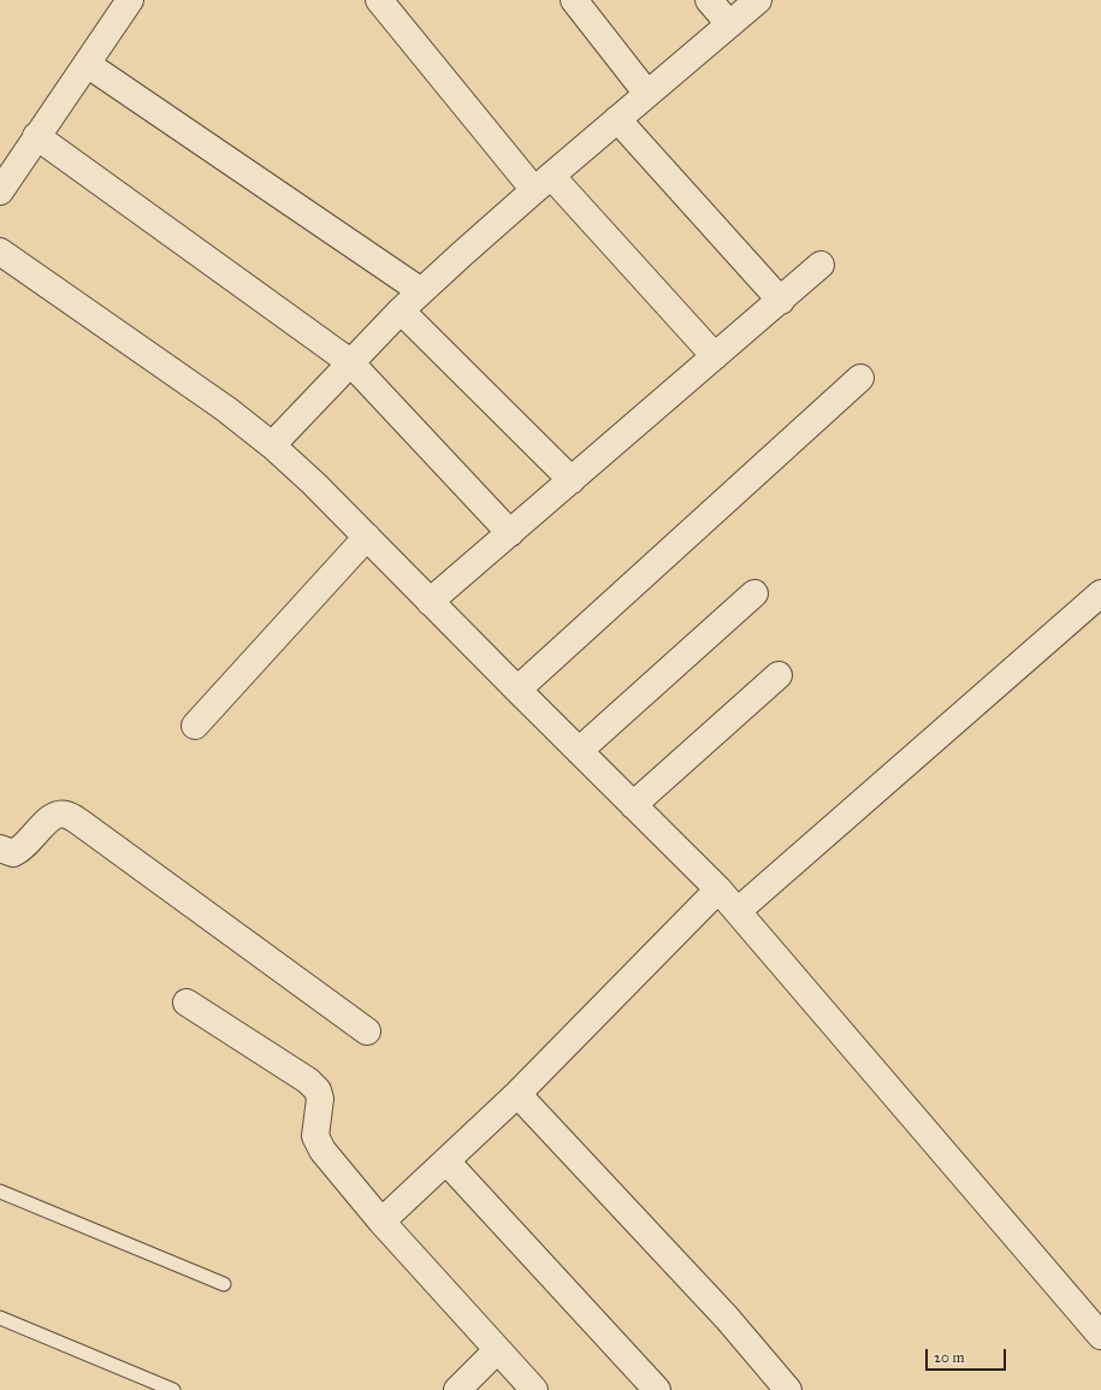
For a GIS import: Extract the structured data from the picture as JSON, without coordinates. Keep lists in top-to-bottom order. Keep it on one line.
{"scale_bar":"20 m"}
